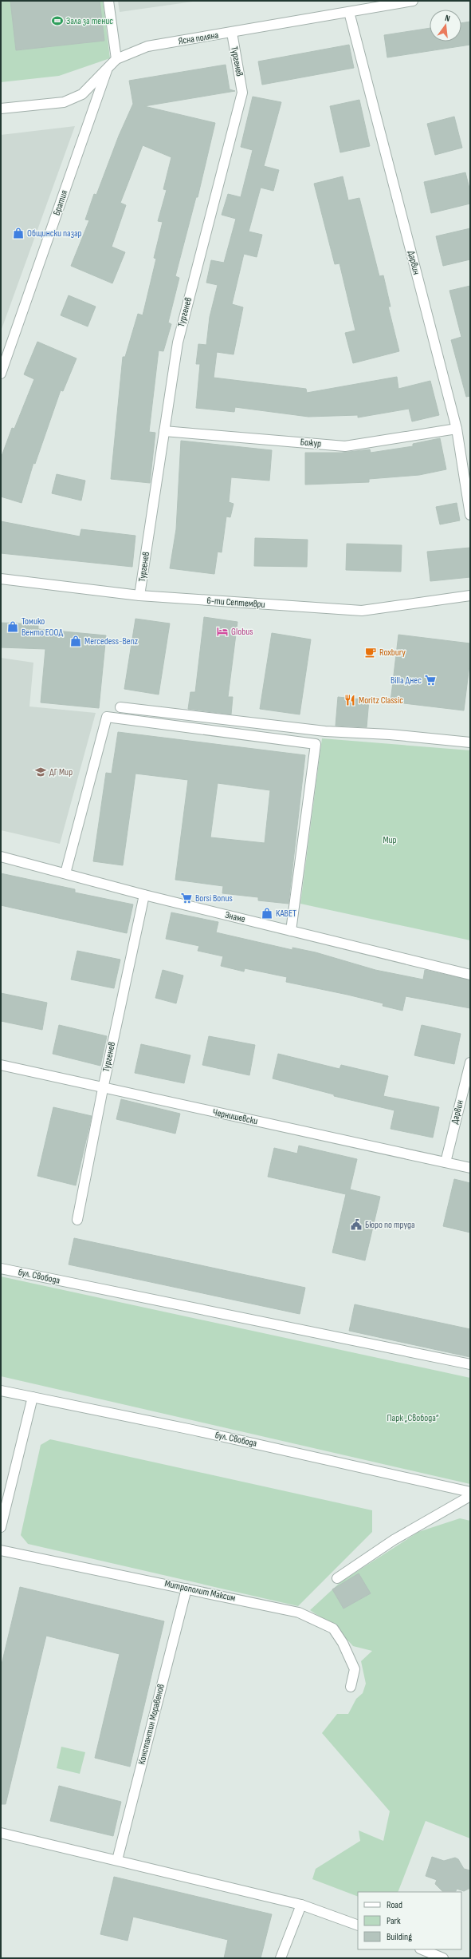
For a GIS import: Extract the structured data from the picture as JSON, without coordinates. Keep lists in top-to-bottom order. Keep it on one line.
{"streets":{"street":["Ясна поляна","Тургенев","Братия","Дарвин","Божур","6-ти Септември","Знаме","Чернишевски","бул. Свобода","Митрополит Максим","Константин Моравенов"]},"crossings":[["Ясна поляна","Тургенев"],["Ясна поляна","Братия"],["Ясна поляна","Дарвин"],["Тургенев","Божур"],["Тургенев","6-ти Септември"],["Тургенев","Знаме"],["Тургенев","Чернишевски"],["Дарвин","Божур"],["Дарвин","Чернишевски"],["Митрополит Максим","Константин Моравенов"]],"parks":["Мир","Парк „Свобода“"],"places":{"sports":["Зала за тенис"],"shop":["Общински пазар","Томико Венто ЕООД","Mercedess-Benz","KABET"],"hotel":["Globus"],"cafe":["Roxbury"],"supermarket":["Billa Днес","Borsi Bonus"],"restaurant":["Moritz Classic"],"school or university":["ДГ Мир"],"public building":["Бюро по труда"]},"legend":["Road","Park","Building"],"north":"top"}
